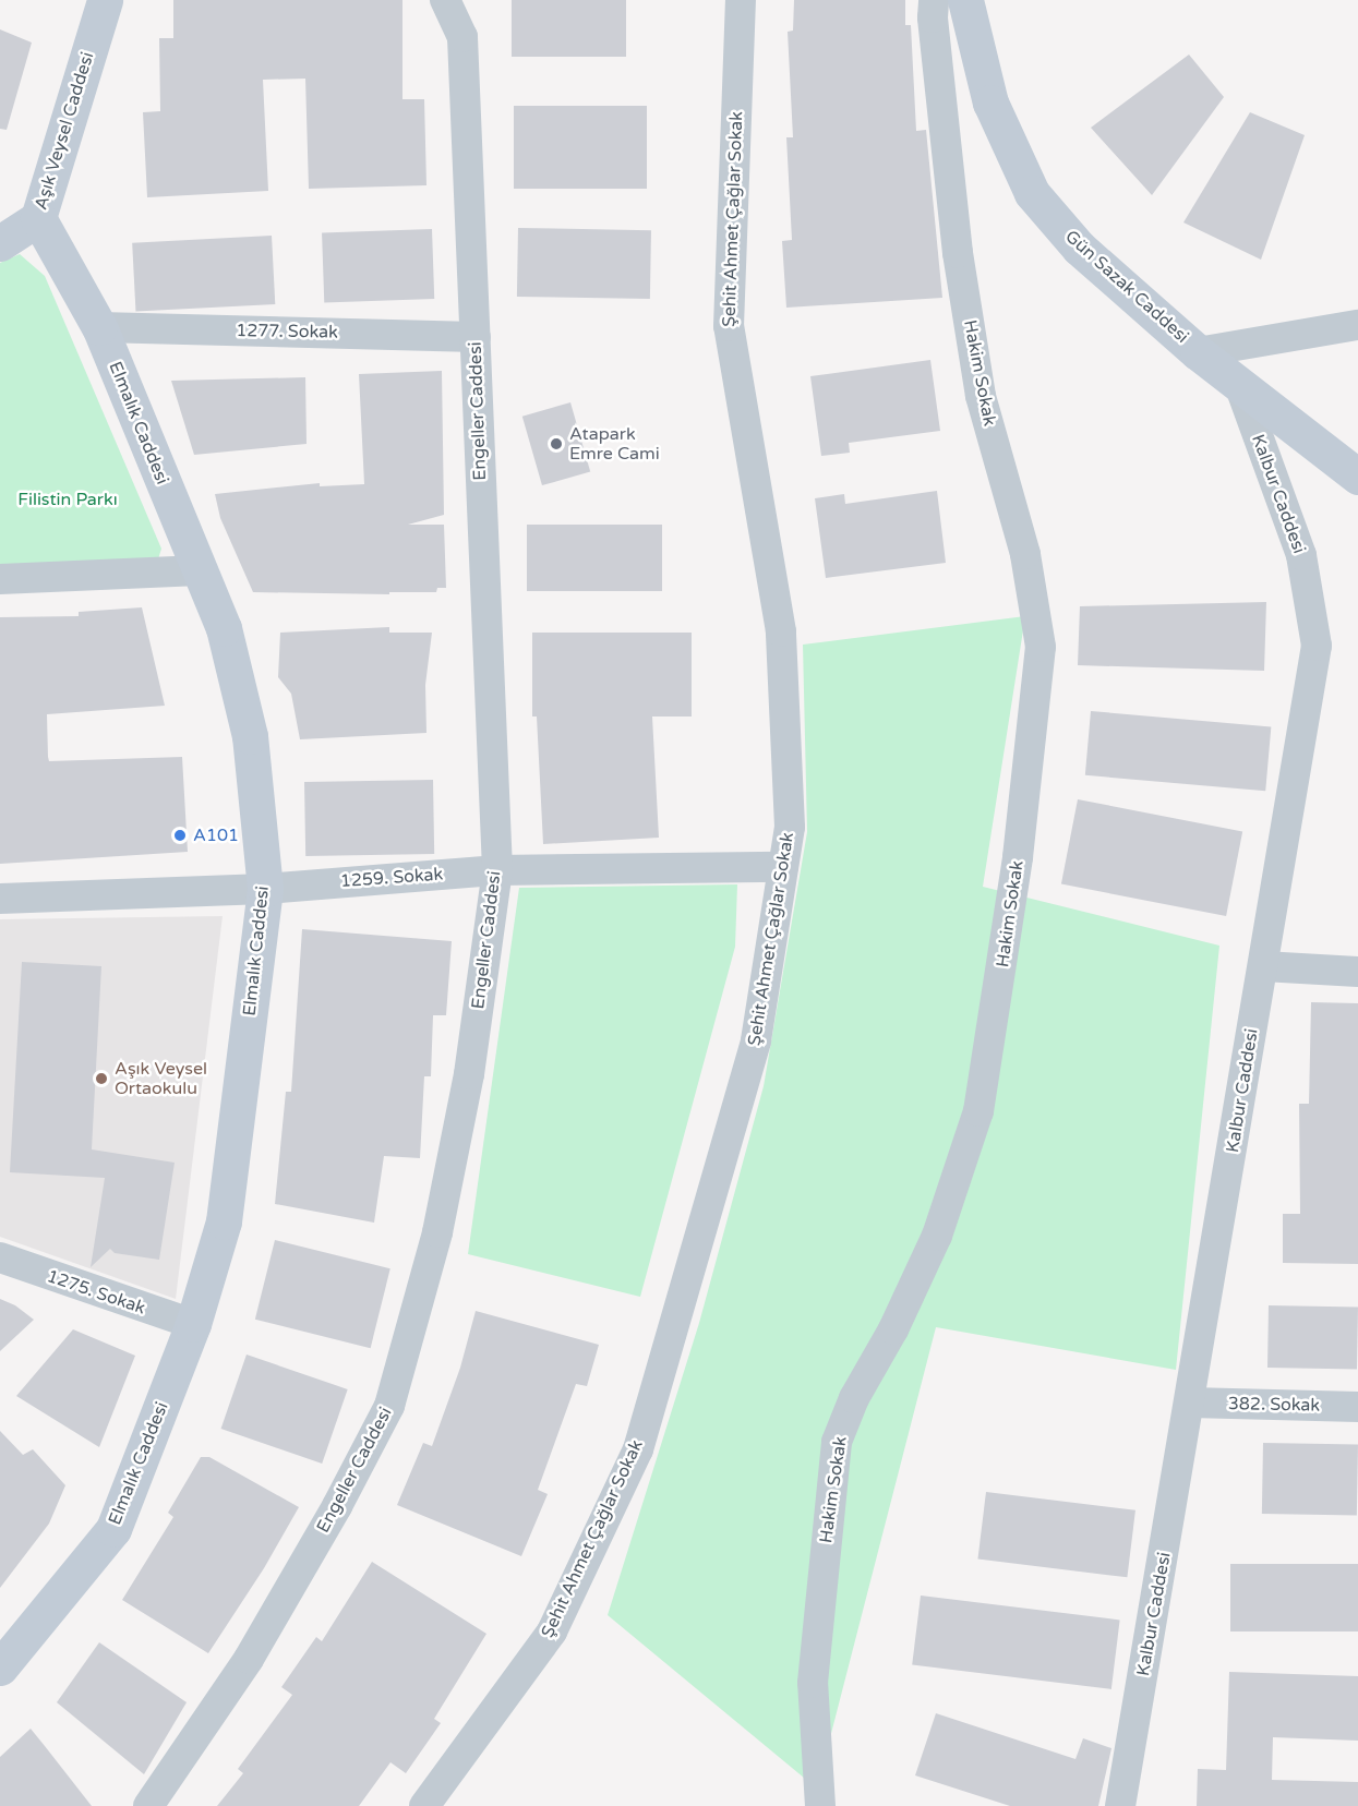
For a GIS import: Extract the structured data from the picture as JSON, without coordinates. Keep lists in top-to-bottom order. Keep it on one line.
{"streets":{"street":["Aşık Veysel Caddesi","Şehit Ahmet Çağlar Sokak","Gün Sazak Caddesi","1277. Sokak","Hakim Sokak","Engeller Caddesi","Elmalık Caddesi","Kalbur Caddesi","1259. Sokak","1275. Sokak","382. Sokak"]},"crossings":[["Aşık Veysel Caddesi","Elmalık Caddesi"],["Şehit Ahmet Çağlar Sokak","1259. Sokak"],["Gün Sazak Caddesi","Kalbur Caddesi"],["1277. Sokak","Engeller Caddesi"],["1277. Sokak","Elmalık Caddesi"],["Engeller Caddesi","1259. Sokak"],["Elmalık Caddesi","1259. Sokak"],["Elmalık Caddesi","1275. Sokak"],["Kalbur Caddesi","382. Sokak"]],"parks":["Filistin Parkı"],"places":["Atapark Emre Cami","A101","Aşık Veysel Ortaokulu"]}
